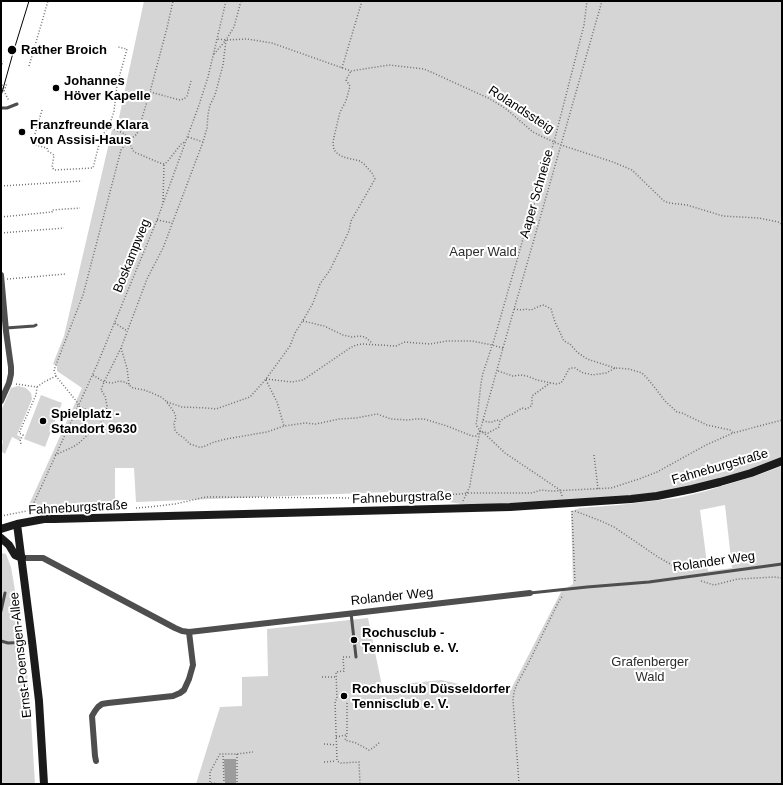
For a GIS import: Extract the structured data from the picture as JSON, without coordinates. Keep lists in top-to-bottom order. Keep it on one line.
{"streets":{"street":["Fahneburgstraße","Rolander Weg","Ernst-Poensgen-Allee"],"path":["Rolandssteig","Aaper Schneise","Boskampweg"]},"crossings":[["Rolandssteig","Aaper Schneise"],["Rolandssteig","Boskampweg"],["Aaper Schneise","Fahneburgstraße"],["Fahneburgstraße","Ernst-Poensgen-Allee"],["Rolander Weg","Ernst-Poensgen-Allee"]],"parks":["Aaper Wald","Grafenberger Wald"],"places":["Rather Broich","Johannes Höver Kapelle","Franzfreunde Klara von Assisi-Haus","Spielplatz - Standort 9630","Rochusclub - Tennisclub e. V.","Rochusclub Düsseldorfer Tennisclub e. V."]}
